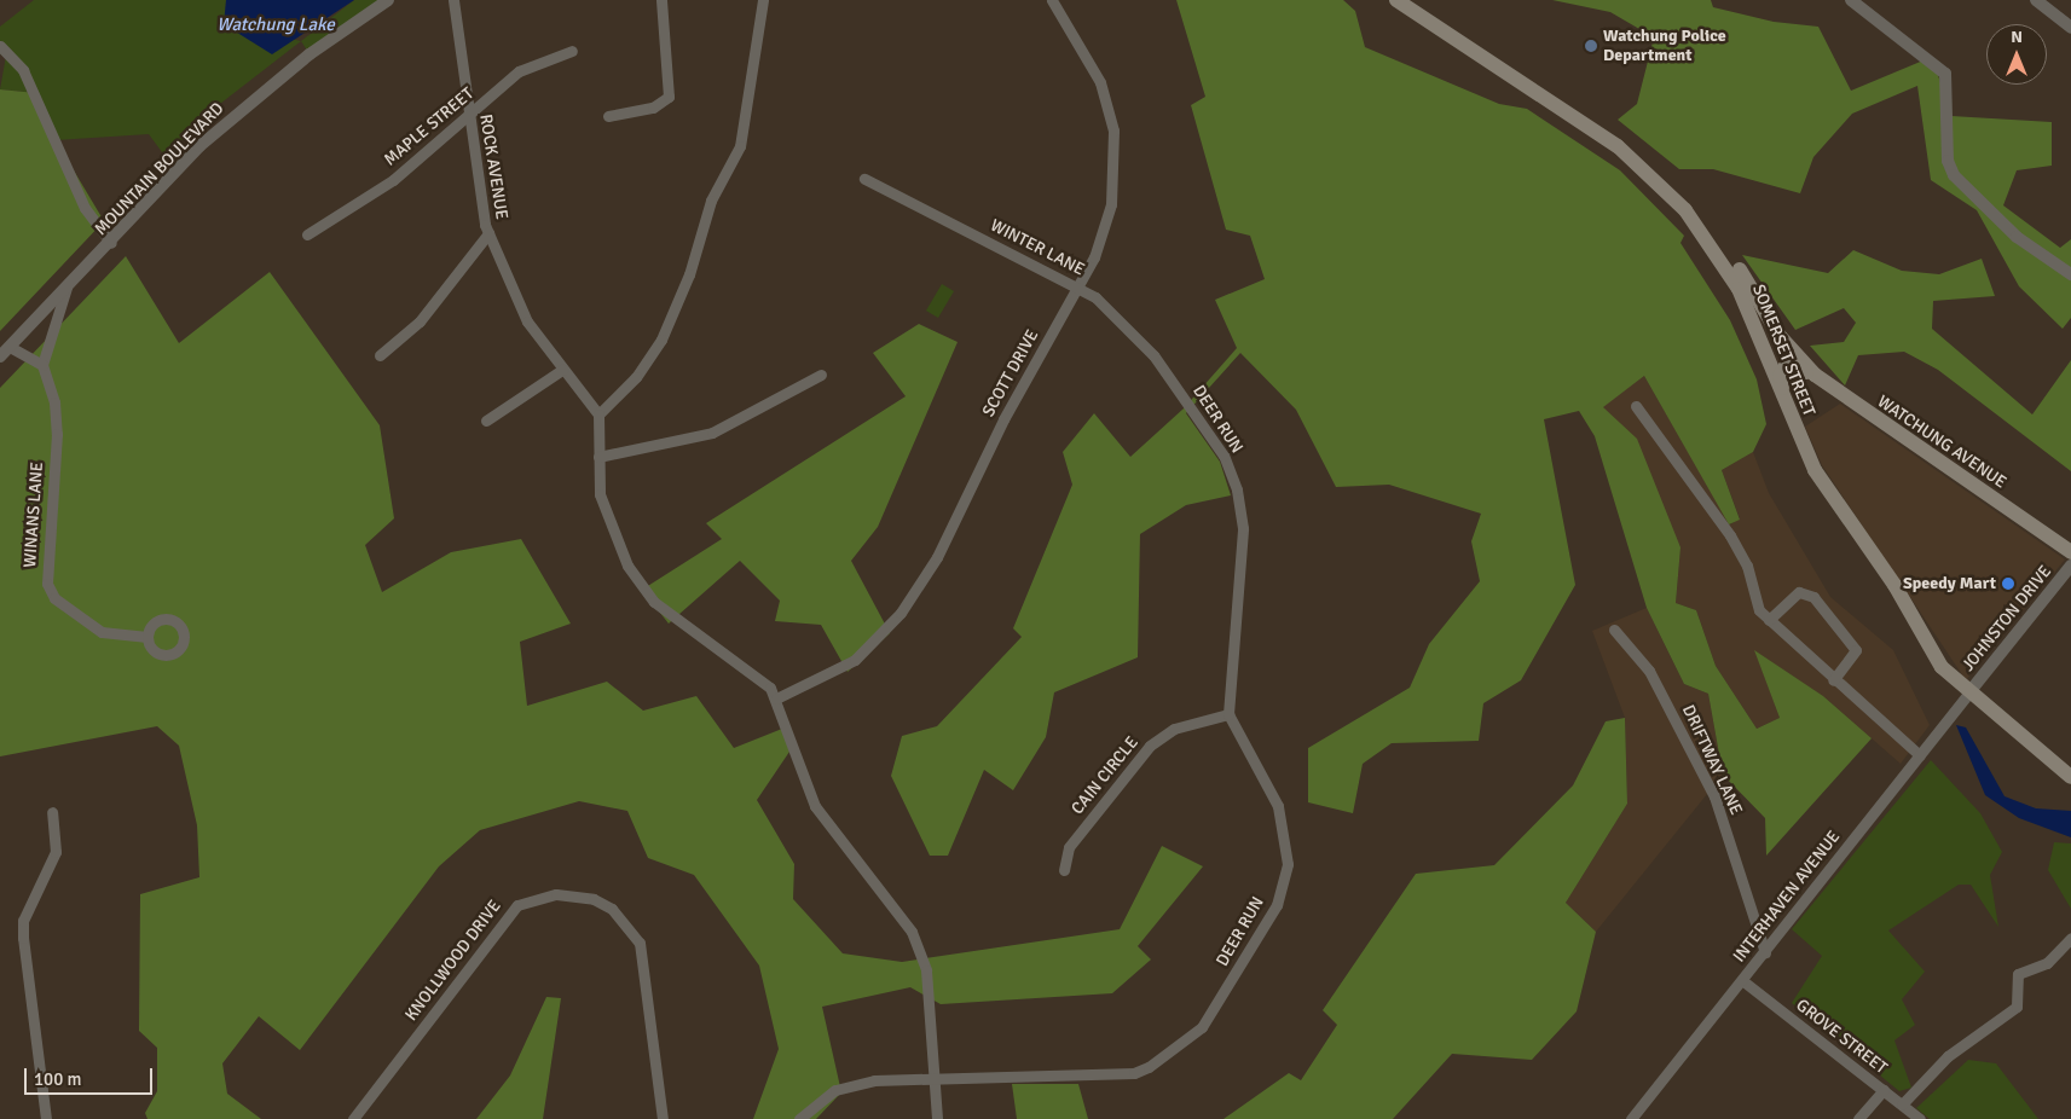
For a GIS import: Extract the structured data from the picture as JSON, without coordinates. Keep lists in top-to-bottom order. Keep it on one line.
{"streets":{"main road":["SOMERSET STREET","WATCHUNG AVENUE"],"street":["MAPLE STREET","ROCK AVENUE","MOUNTAIN BOULEVARD","WINTER LANE","SCOTT DRIVE","DEER RUN","WINANS LANE","JOHNSTON DRIVE","DRIFTWAY LANE","CAIN CIRCLE","INTERHAVEN AVENUE","KNOLLWOOD DRIVE","GROVE STREET"]},"crossings":[["MAPLE STREET","ROCK AVENUE"],["WINTER LANE","SCOTT DRIVE"],["WINTER LANE","DEER RUN"],["SOMERSET STREET","WATCHUNG AVENUE"],["SOMERSET STREET","JOHNSTON DRIVE"],["SOMERSET STREET","INTERHAVEN AVENUE"],["DEER RUN","CAIN CIRCLE"],["JOHNSTON DRIVE","INTERHAVEN AVENUE"],["DRIFTWAY LANE","INTERHAVEN AVENUE"],["INTERHAVEN AVENUE","GROVE STREET"]],"water":["Watchung Lake"],"places":["Watchung Police Department","Speedy Mart"],"scale_bar":"100 m","north":"top"}
